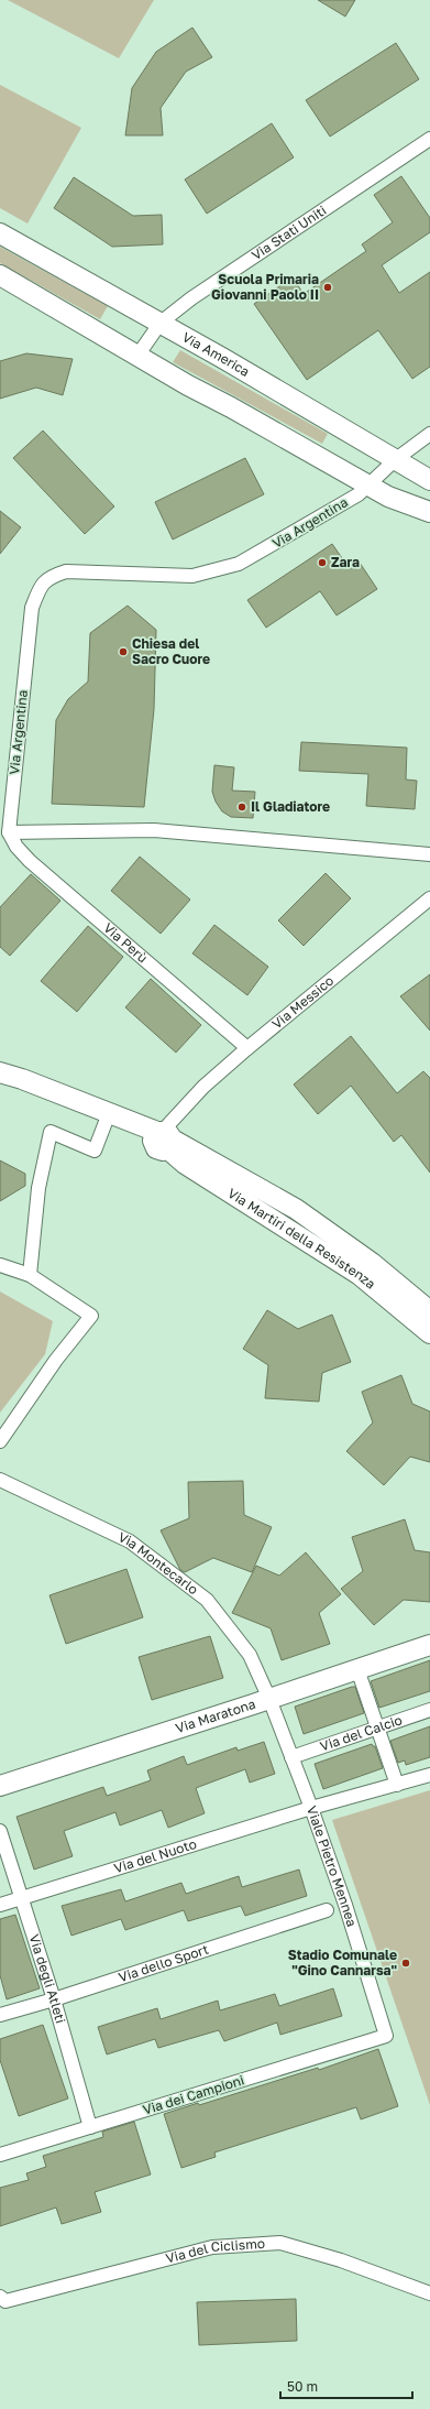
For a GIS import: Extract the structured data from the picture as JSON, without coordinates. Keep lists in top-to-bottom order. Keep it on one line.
{"streets":{"street":["Via Stati Uniti","Via America","Via Argentina","Via Perù","Via Messico","Via Martiri della Resistenza","Via Montecarlo","Via Maratona","Via del Calcio","Via del Nuoto","Viale Pietro Mennea","Via dello Sport","Via degli Atleti","Via dei Campioni","Via del Ciclismo"]},"crossings":[["Via Stati Uniti","Via America"],["Via America","Via Argentina"],["Via Argentina","Via Perù"],["Via Perù","Via Messico"],["Via Messico","Via Martiri della Resistenza"],["Via Montecarlo","Via Maratona"],["Via Montecarlo","Viale Pietro Mennea"],["Via Maratona","Viale Pietro Mennea"],["Via del Calcio","Viale Pietro Mennea"],["Via del Nuoto","Viale Pietro Mennea"],["Via del Nuoto","Via degli Atleti"],["Viale Pietro Mennea","Via dei Campioni"],["Via dello Sport","Via degli Atleti"],["Via degli Atleti","Via dei Campioni"]],"places":["Scuola Primaria Giovanni Paolo II","Zara","Chiesa del Sacro Cuore","Il Gladiatore","Stadio Comunale \"Gino Cannarsa\""],"scale_bar":"50 m"}
